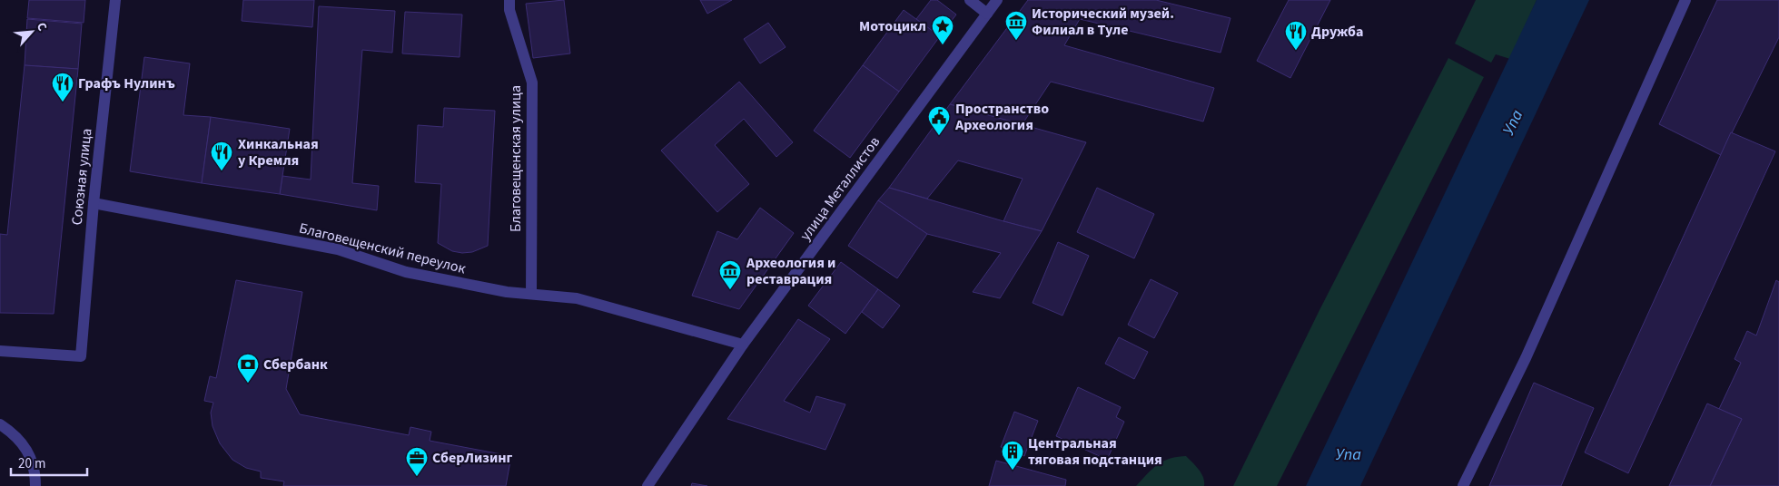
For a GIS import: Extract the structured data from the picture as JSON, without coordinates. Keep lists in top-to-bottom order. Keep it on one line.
{"streets":{"street":["Благовещенская улица","Союзная улица","улица Металлистов","Благовещенский переулок"]},"crossings":[["Благовещенская улица","Благовещенский переулок"],["Союзная улица","Благовещенский переулок"],["улица Металлистов","Благовещенский переулок"]],"water":["Упа"],"places":{"museum":["Исторический музей. Филиал в Туле","Археология и реставрация"],"place":["Мотоцикл"],"restaurant":["Дружба","Графъ Нулинъ","Хинкальная у Кремля"],"public building":["Пространство Археология"],"bank":["Сбербанк"],"building":["Центральная тяговая подстанция"],"office":["СберЛизинг"]},"scale_bar":"20 m","north":"top right"}
